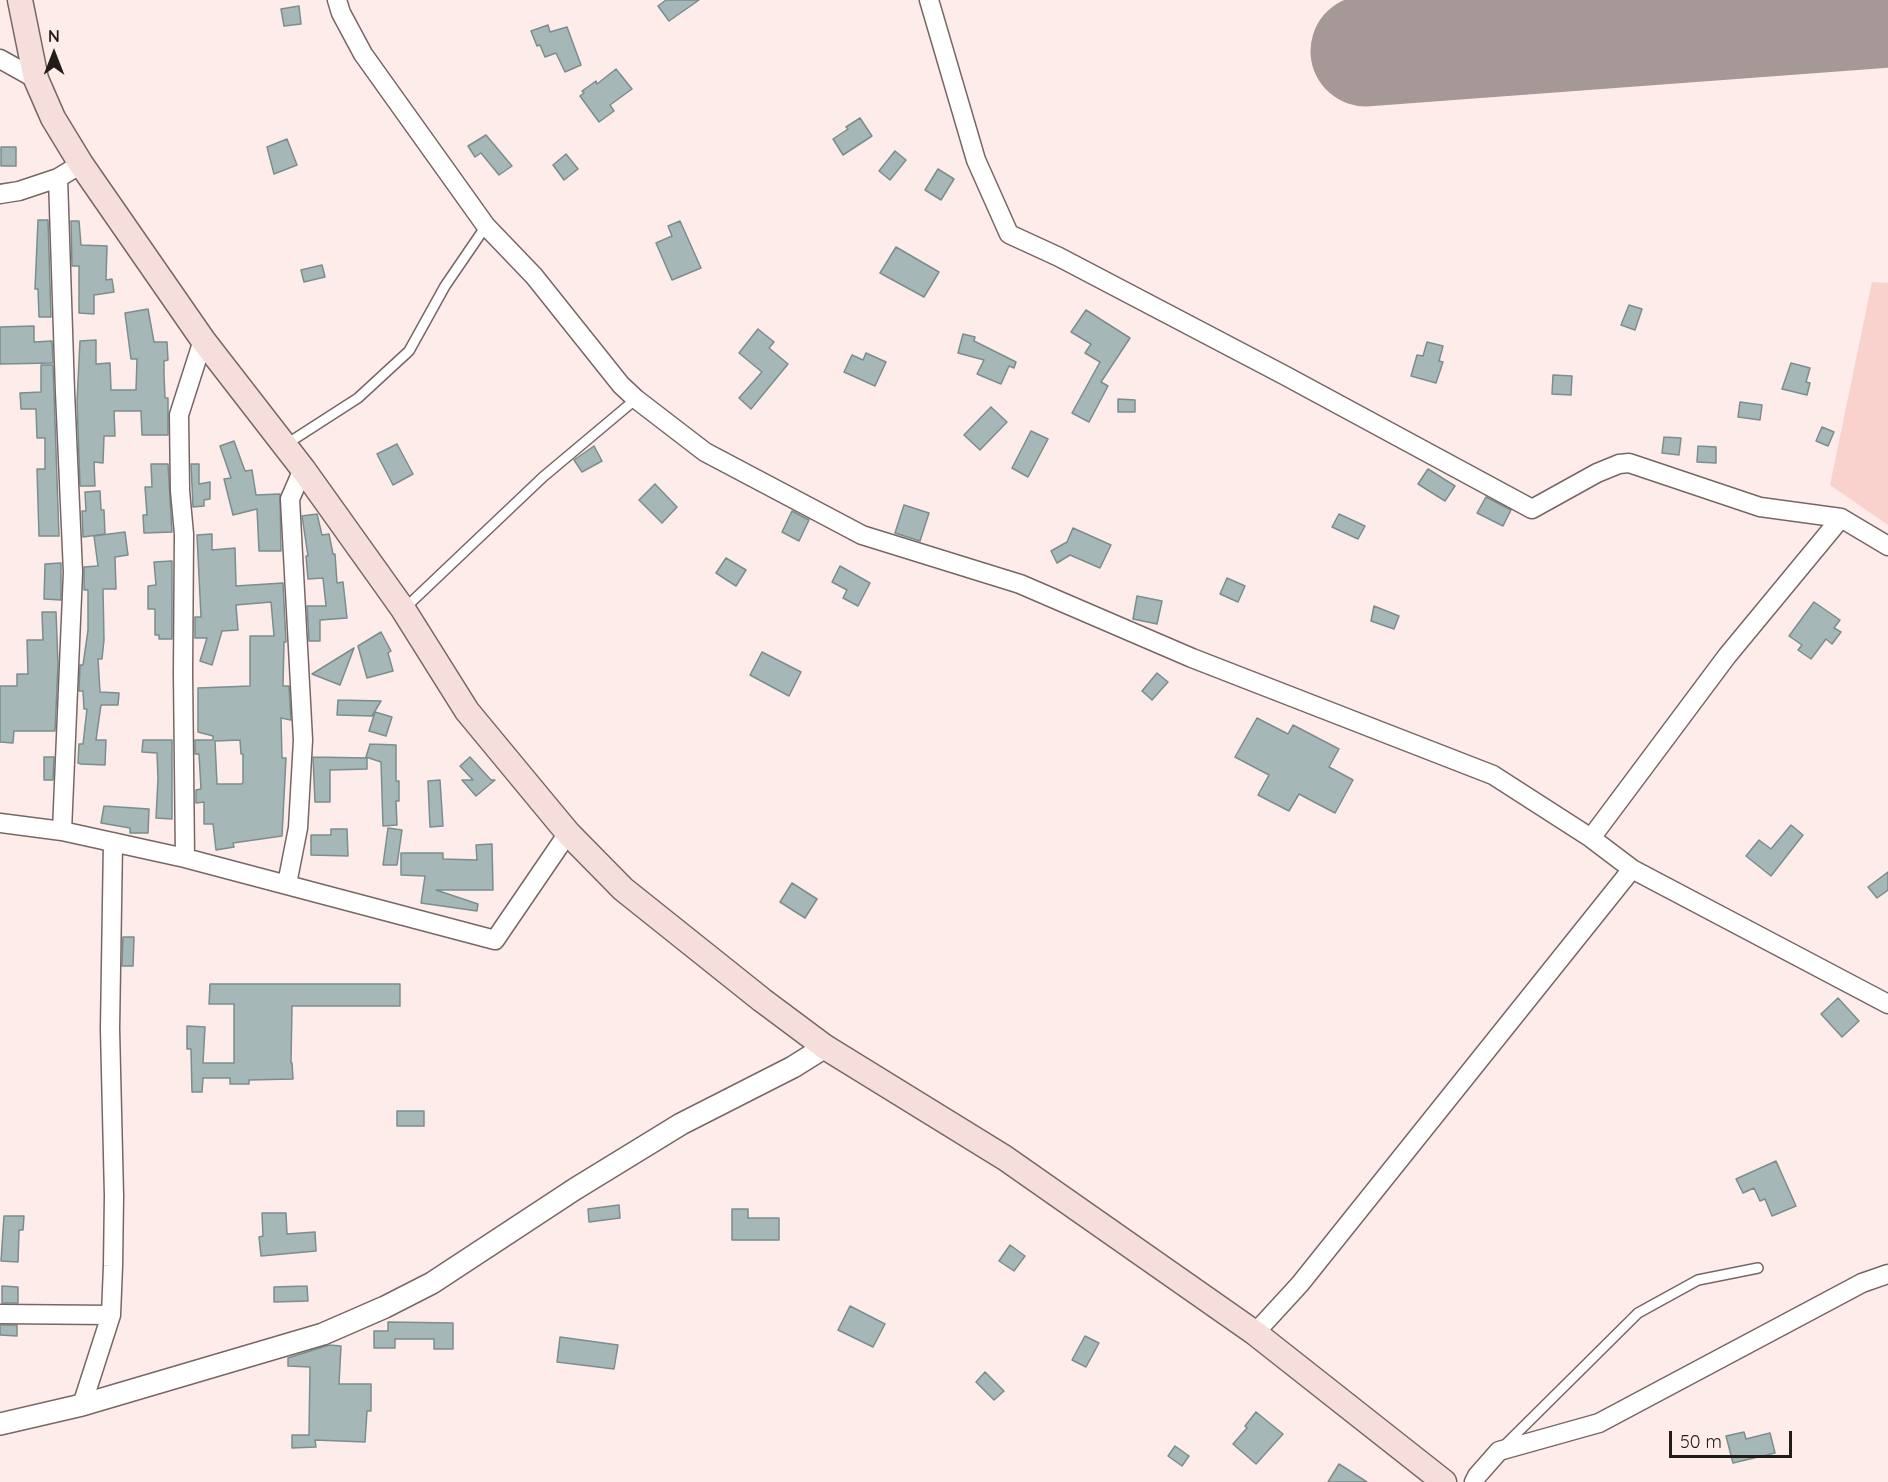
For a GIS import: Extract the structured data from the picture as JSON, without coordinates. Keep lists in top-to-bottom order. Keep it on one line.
{"scale_bar":"50 m","north":"top"}
